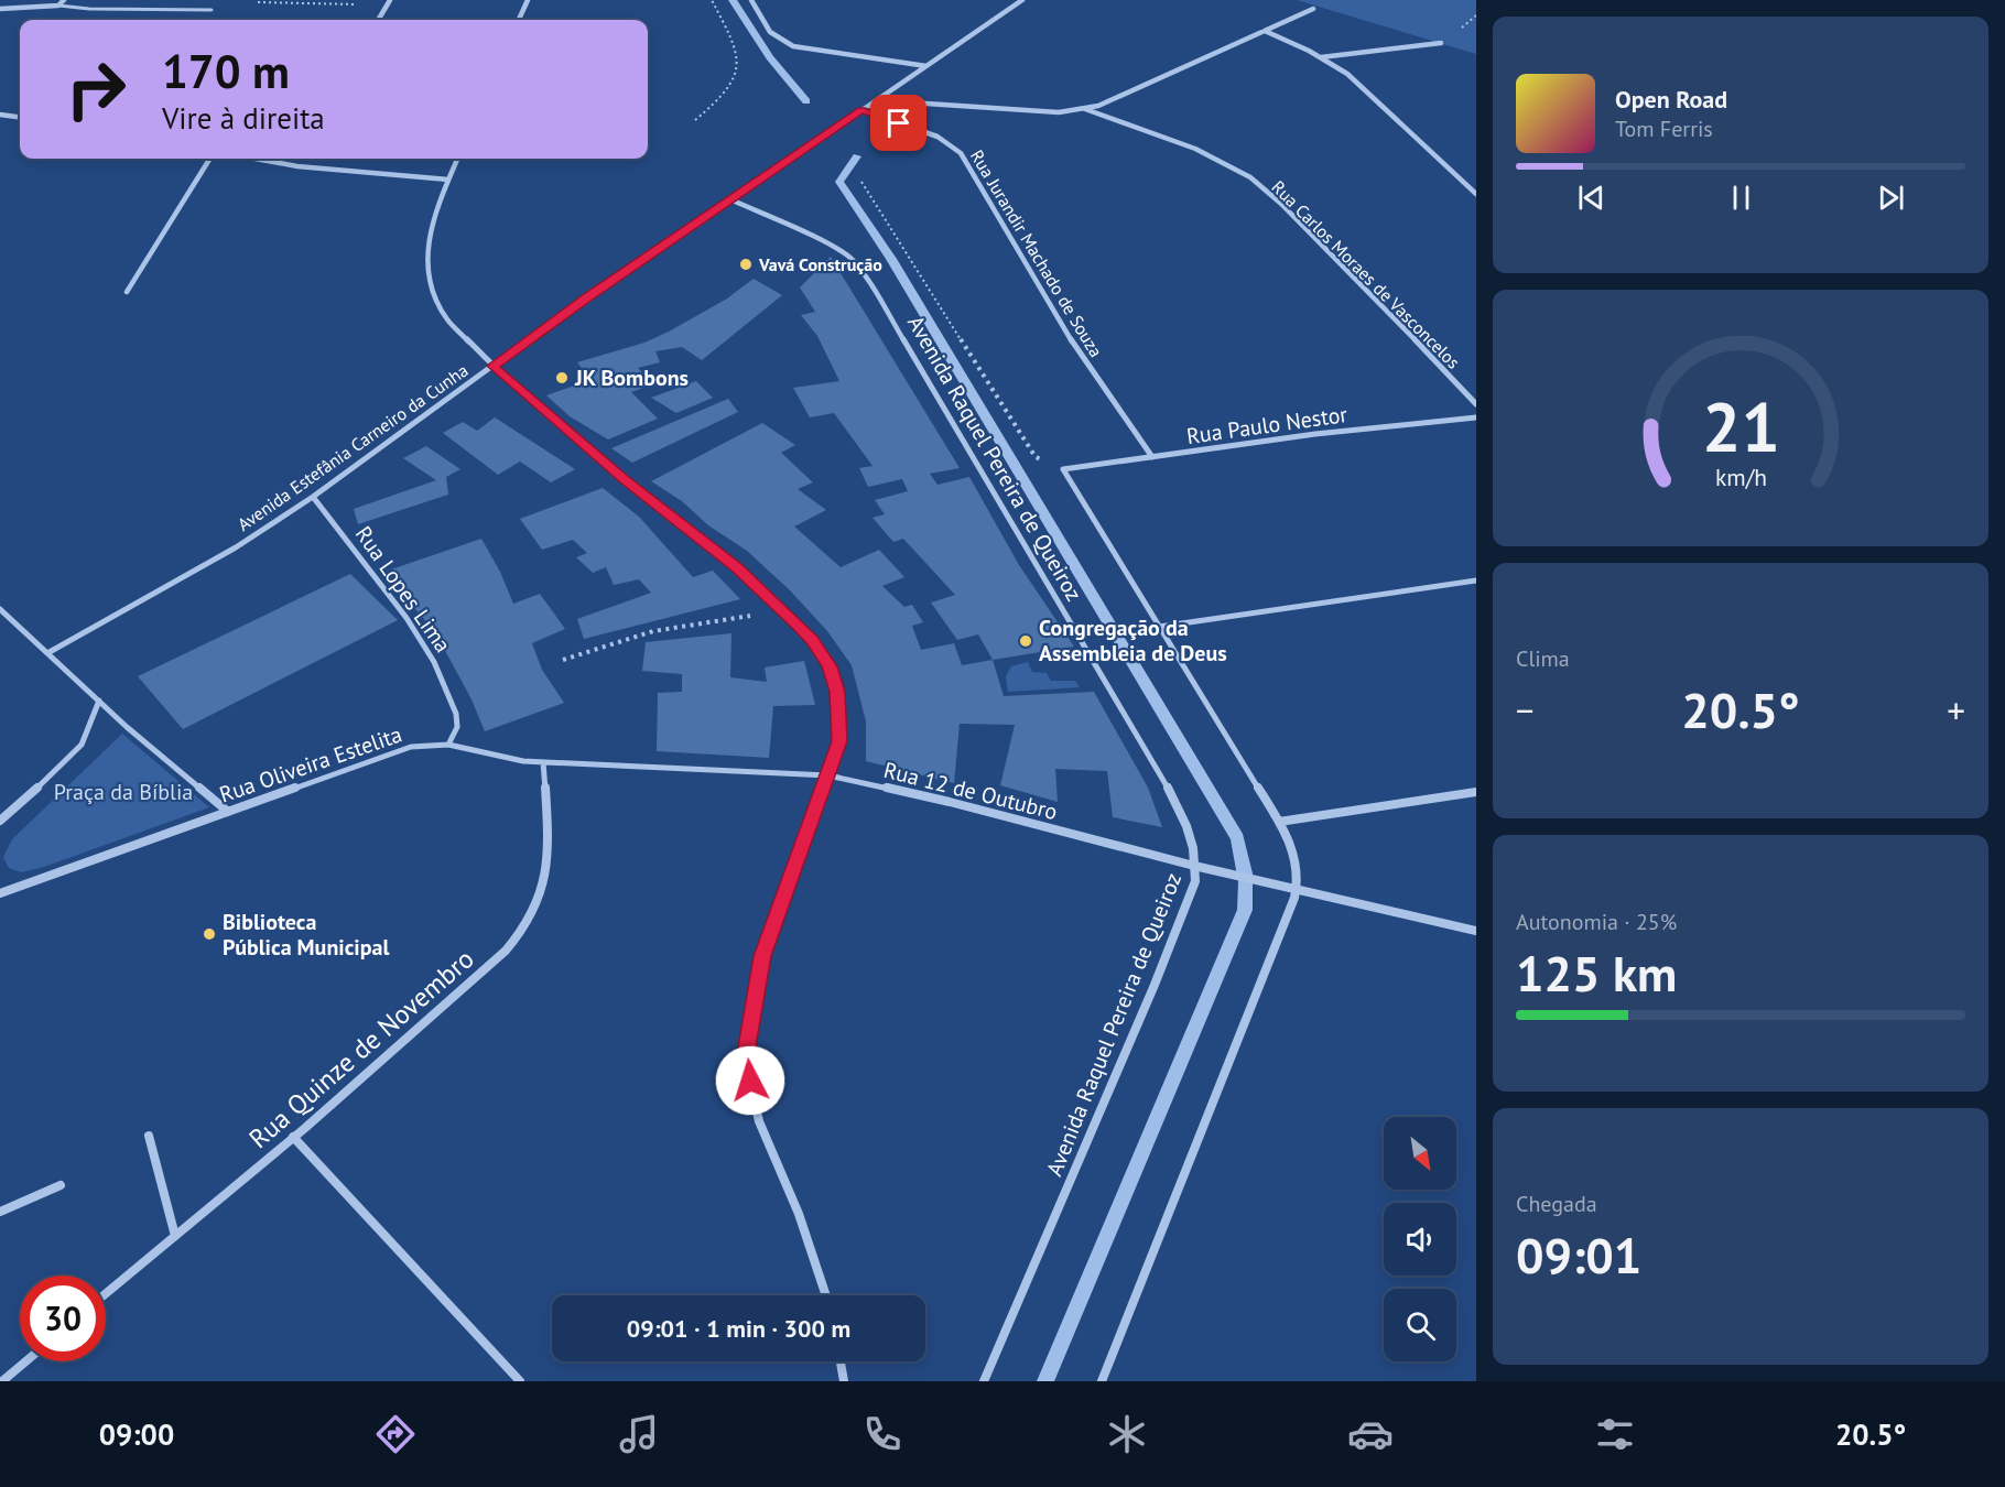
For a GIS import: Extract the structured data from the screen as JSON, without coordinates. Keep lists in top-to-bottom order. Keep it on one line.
{"streets":{"street":["Rua Jurandir Machado de Souza","Rua Carlos Moraes de Vasconcelos","Rua Paulo Nestor","Avenida Estefânia Carneiro da Cunha","Avenida Raquel Pereira de Queiroz","Rua Lopes Lima","Rua Oliveira Estelita","Rua 12 de Outubro","Rua Quinze de Novembro"]},"crossings":[["Rua Jurandir Machado de Souza","Rua Paulo Nestor"],["Rua Jurandir Machado de Souza","Avenida Estefânia Carneiro da Cunha"],["Avenida Estefânia Carneiro da Cunha","Avenida Raquel Pereira de Queiroz"],["Avenida Estefânia Carneiro da Cunha","Rua Lopes Lima"],["Avenida Raquel Pereira de Queiroz","Rua 12 de Outubro"],["Rua Lopes Lima","Rua Oliveira Estelita"],["Rua Lopes Lima","Rua 12 de Outubro"],["Rua Oliveira Estelita","Rua 12 de Outubro"],["Rua 12 de Outubro","Rua Quinze de Novembro"]],"parks":["Praça da Bíblia"],"places":["Vavá Construção","JK Bombons","Congregação da Assembleia de Deus","Biblioteca Pública Municipal"],"north":"bottom right","page":{"turn":["170 m","Vire à direita"],"song":["Open Road","Tom Ferris"],"tile":["Clima",["Autonomia · 25%","125 km"],["Chegada","09:01"]],"heat":["−","20.5°","+"],"limit":"30","trip":"09:01 · 1 min · 300 m","tabs":["09:00","20.5°"],"gauge":["21","km/h"]}}
